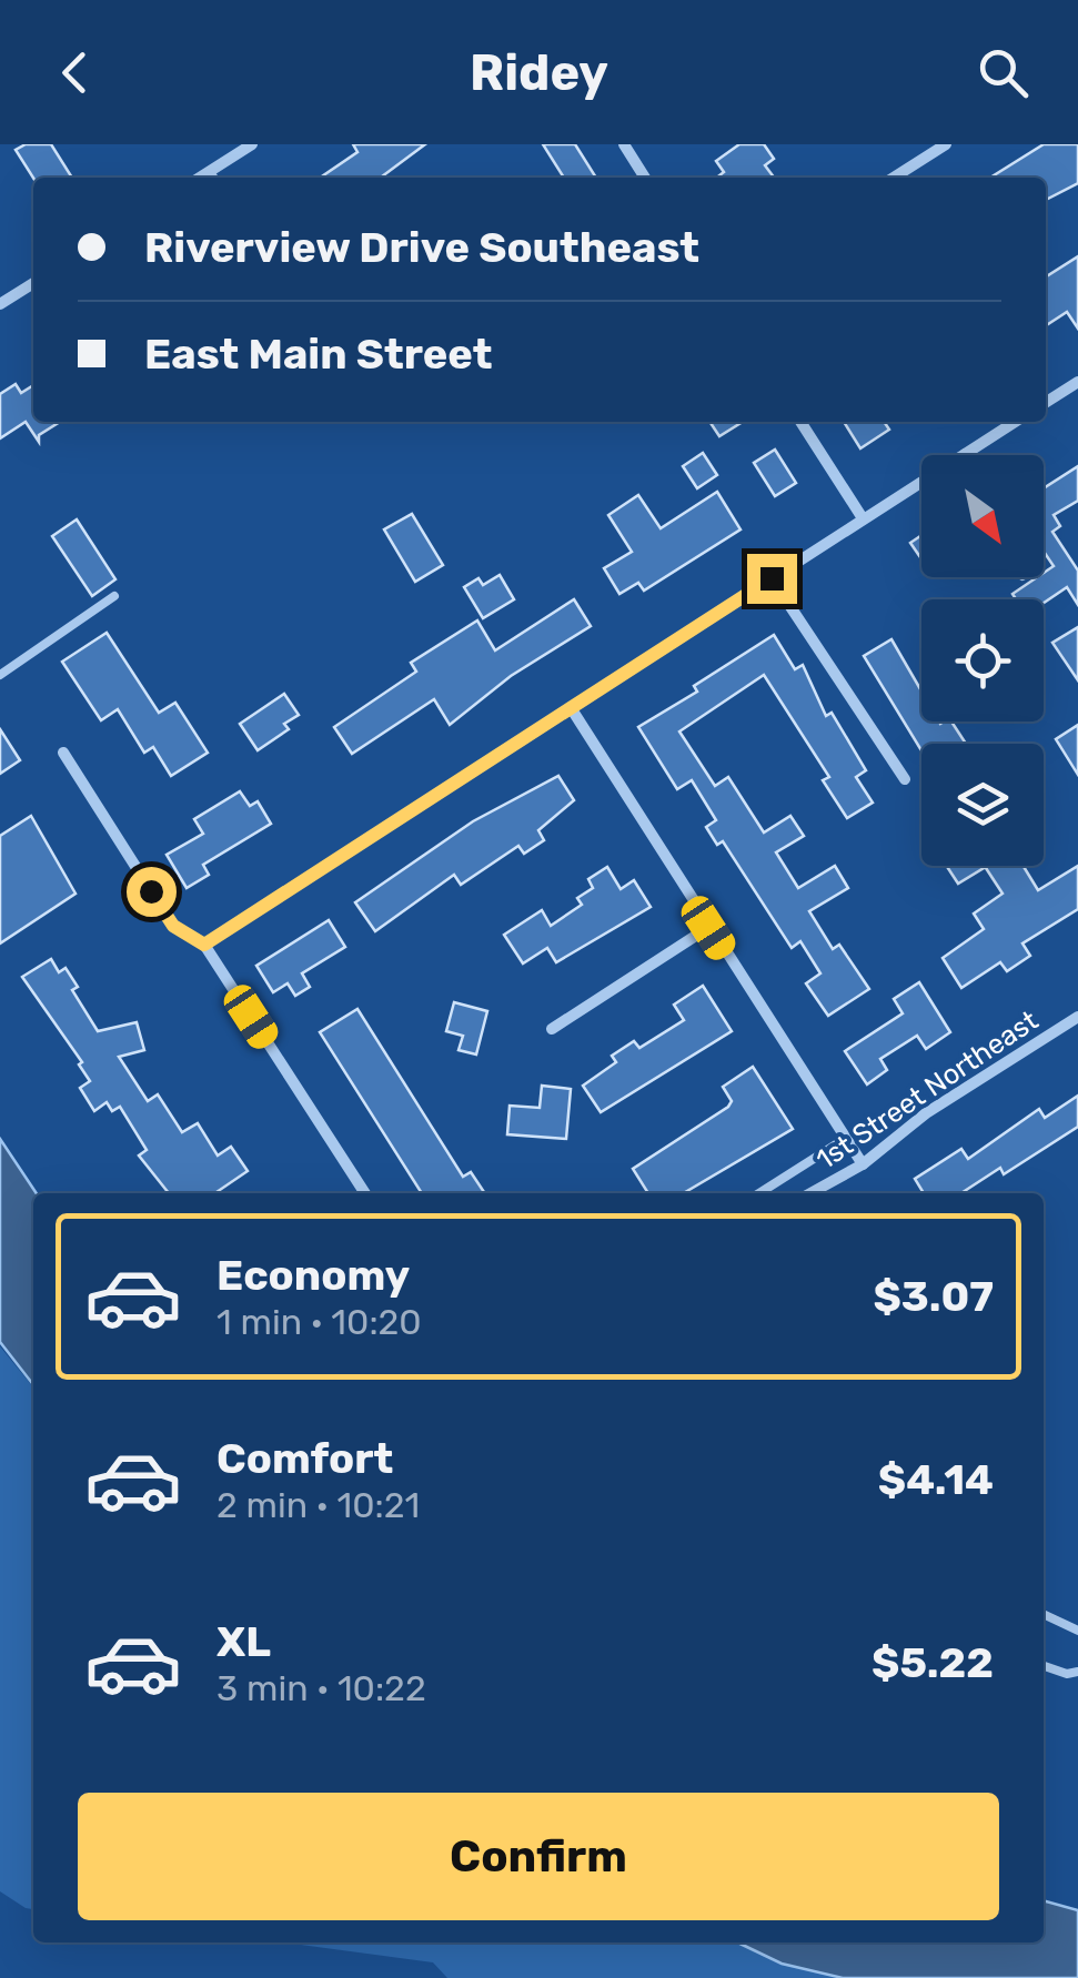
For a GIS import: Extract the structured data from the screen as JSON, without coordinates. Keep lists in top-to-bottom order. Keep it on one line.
{"streets":{"street":["1st Street Northeast"]},"north":"bottom right","page":{"header":"Ridey","banner":["Riverview Drive Southeast","East Main Street"],"list":[{"name":"Economy","note":"1 min · 10:20","value":"$3.07"},{"name":"Comfort","note":"2 min · 10:21","value":"$4.14"},{"name":"XL","note":"3 min · 10:22","value":"$5.22"}],"buttons":"Confirm"}}
